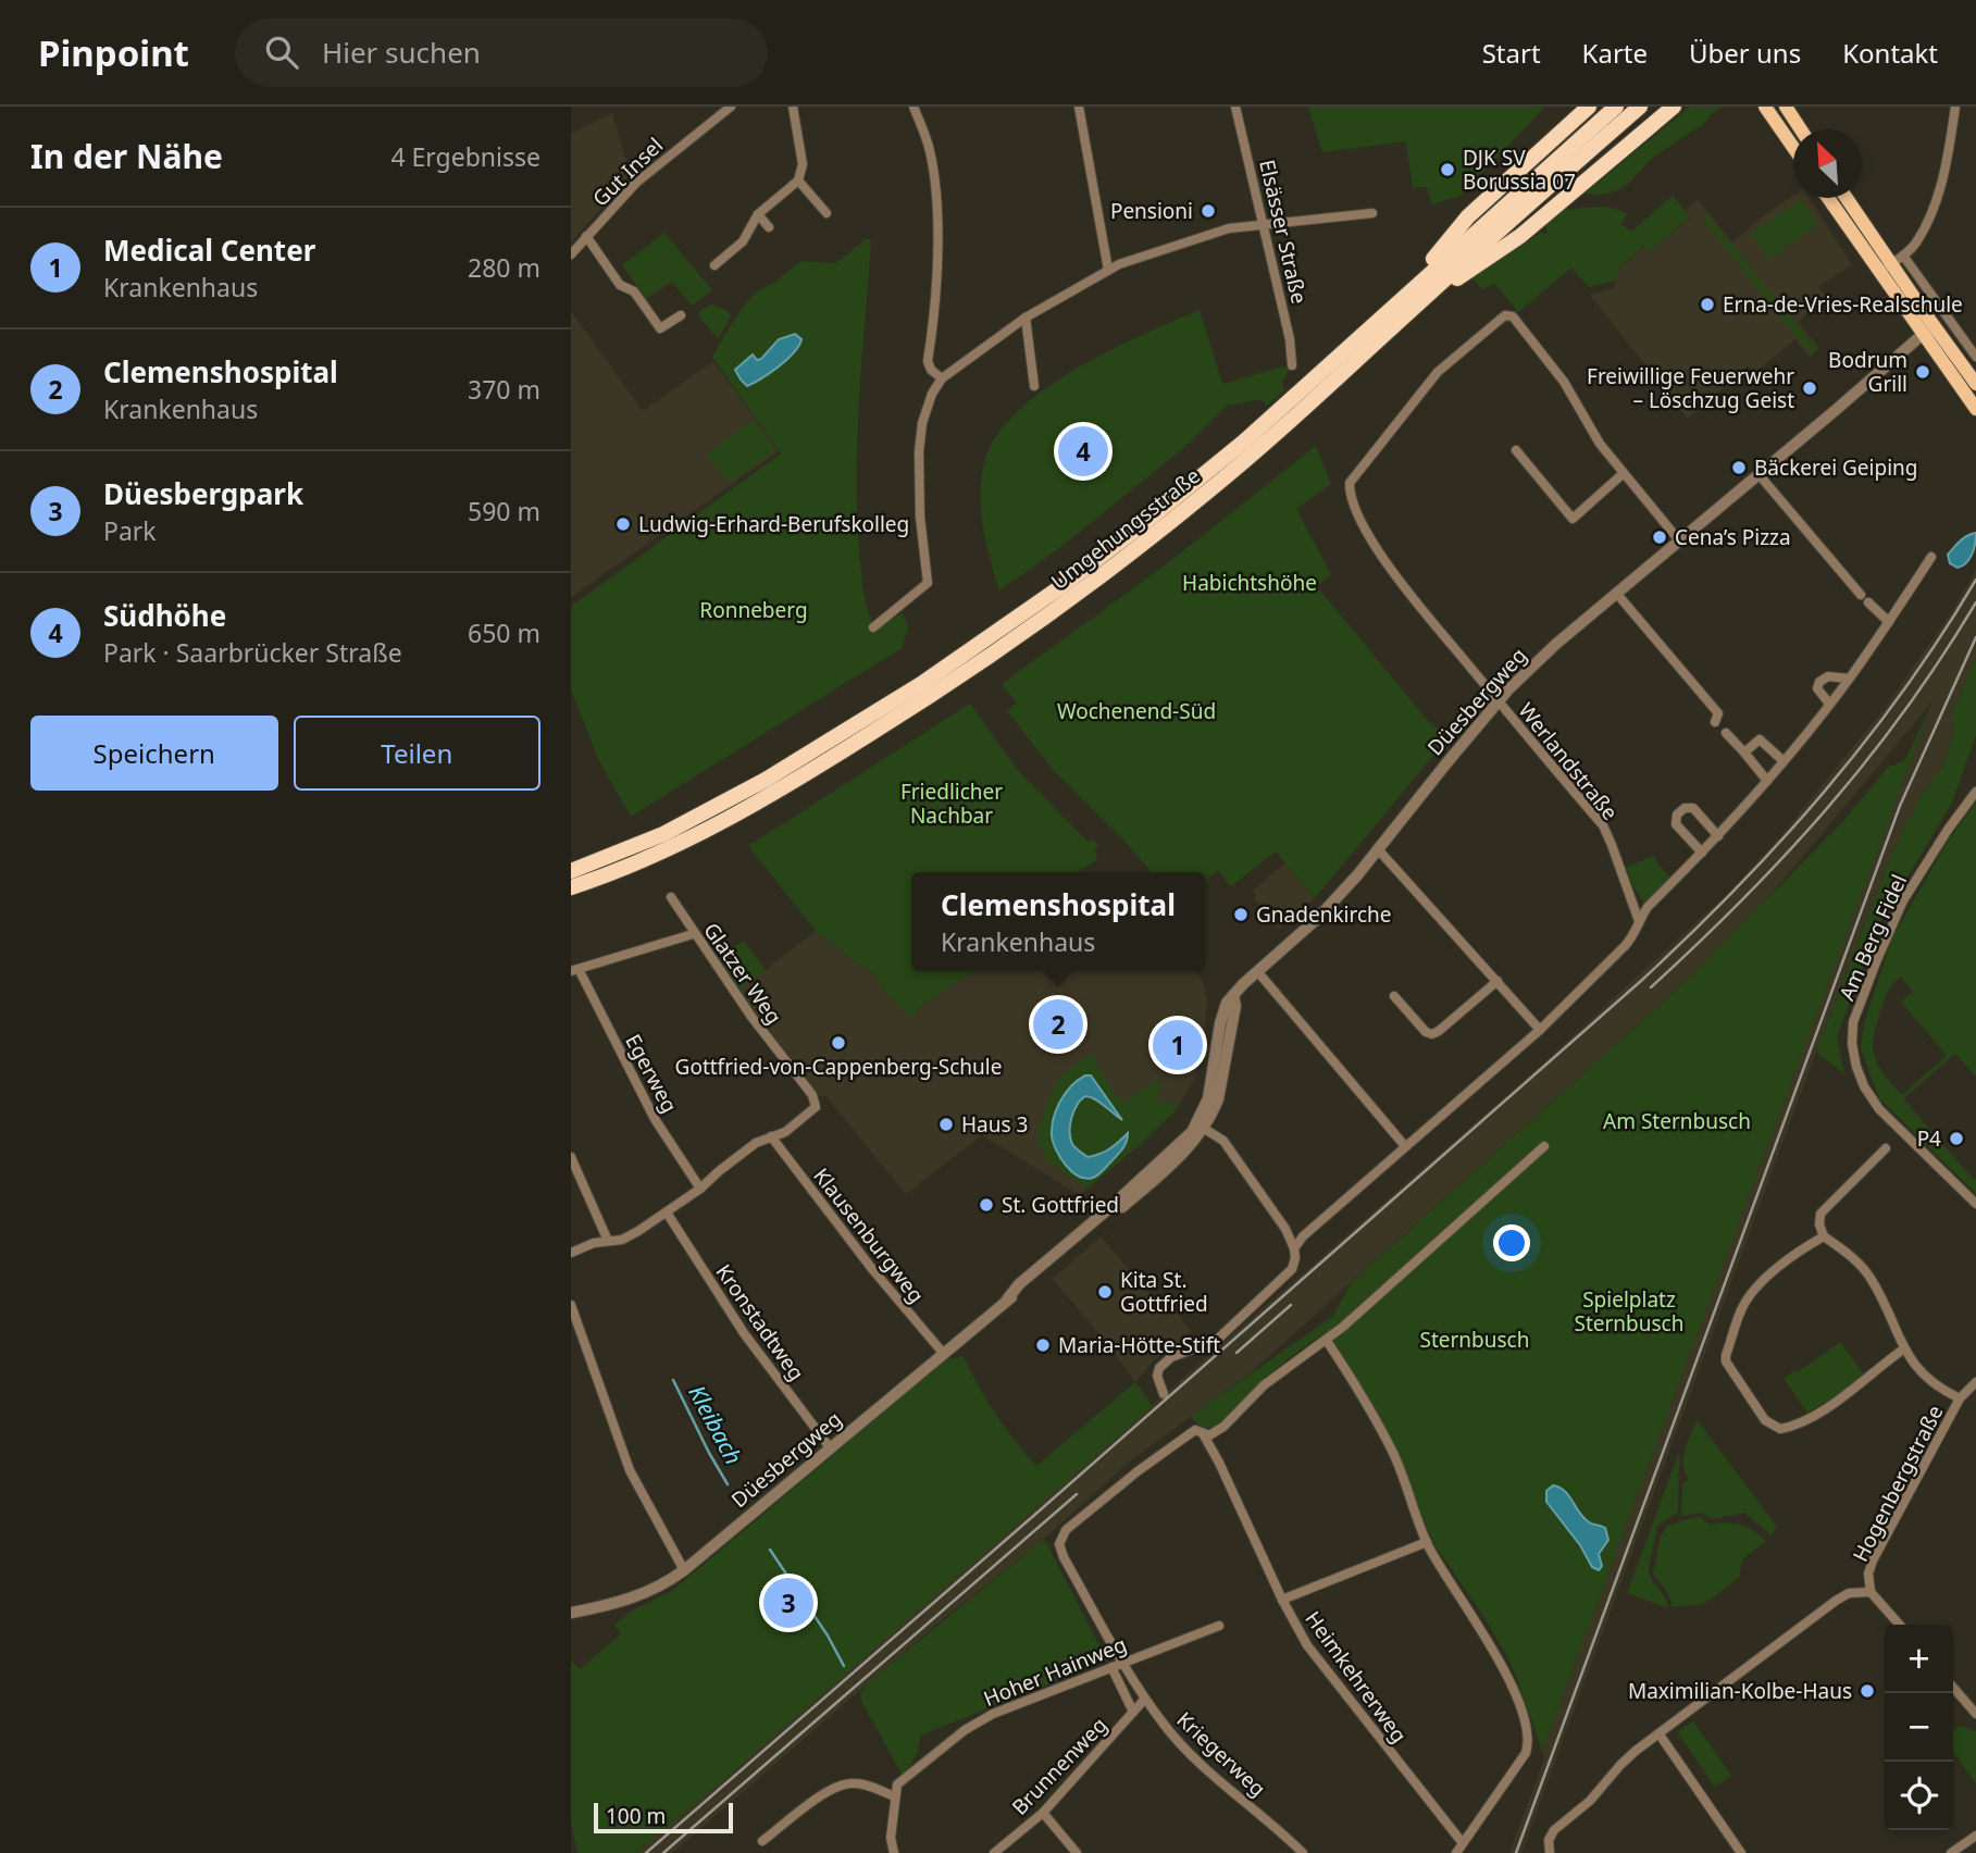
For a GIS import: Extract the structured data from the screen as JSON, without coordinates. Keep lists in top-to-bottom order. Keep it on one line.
{"streets":{"highway":["Umgehungsstraße"],"street":["Gut Insel","Elsässer Straße","Düesbergweg","Werlandstraße","Am Berg Fidel","Glatzer Weg","Egerweg","Klausenburgweg","Kronstadtweg","Hogenbergstraße","Hoher Hainweg","Heimkehrerweg","Kriegerweg","Brunnenweg"]},"crossings":[["Düesbergweg","Werlandstraße"],["Düesbergweg","Klausenburgweg"],["Düesbergweg","Kronstadtweg"],["Glatzer Weg","Klausenburgweg"],["Hoher Hainweg","Kriegerweg"],["Heimkehrerweg","Kriegerweg"],["Kriegerweg","Brunnenweg"]],"water":["Kleibach"],"parks":["Habichtshöhe","Ronneberg","Wochenend-Süd","Friedlicher Nachbar","Am Sternbusch","Spielplatz Sternbusch","Sternbusch"],"places":["DJK SV Borussia 07","Pensioni","Erna-de-Vries-Realschule","Bodrum Grill","Freiwillige Feuerwehr – Löschzug Geist","Bäckerei Geiping","Ludwig-Erhard-Berufskolleg","Cena’s Pizza","Gnadenkirche","Gottfried-von-Cappenberg-Schule","Haus 3","P4","St. Gottfried","Kita St. Gottfried","Maria-Hötte-Stift","Maximilian-Kolbe-Haus"],"scale_bar":"100 m","north":"top left","page":{"header":"Pinpoint","search":"Hier suchen","nav":["Start","Karte","Über uns","Kontakt"],"heading":["In der Nähe","4 Ergebnisse"],"list":[{"mark":"1","name":"Medical Center","note":"Krankenhaus","value":"280 m"},{"mark":"2","name":"Clemenshospital","note":"Krankenhaus","value":"370 m"},{"mark":"3","name":"Düesbergpark","note":"Park","value":"590 m"},{"mark":"4","name":"Südhöhe","note":"Park · Saarbrücker Straße","value":"650 m"}],"pins":["4","2","1","3"],"buttons":["Speichern","Teilen"],"popup":["Clemenshospital","Krankenhaus"],"map_buttons":["+","−"],"scale":"100 m"}}
